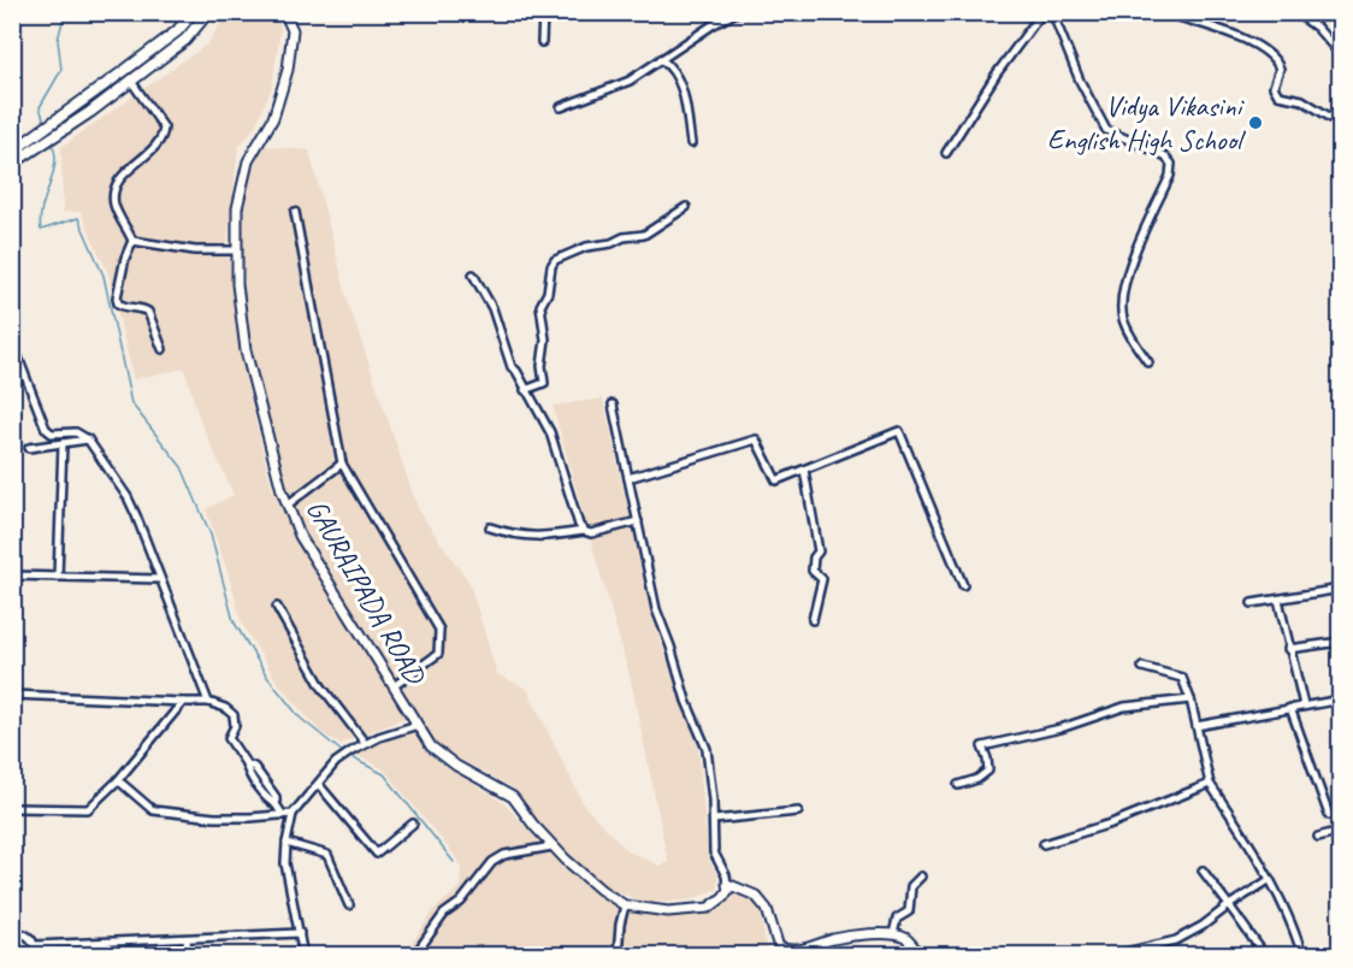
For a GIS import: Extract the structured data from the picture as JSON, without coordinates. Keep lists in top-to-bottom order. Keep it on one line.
{"streets":{"street":["GAURAIPADA ROAD"]},"places":["Vidya Vikasini English High School"]}
